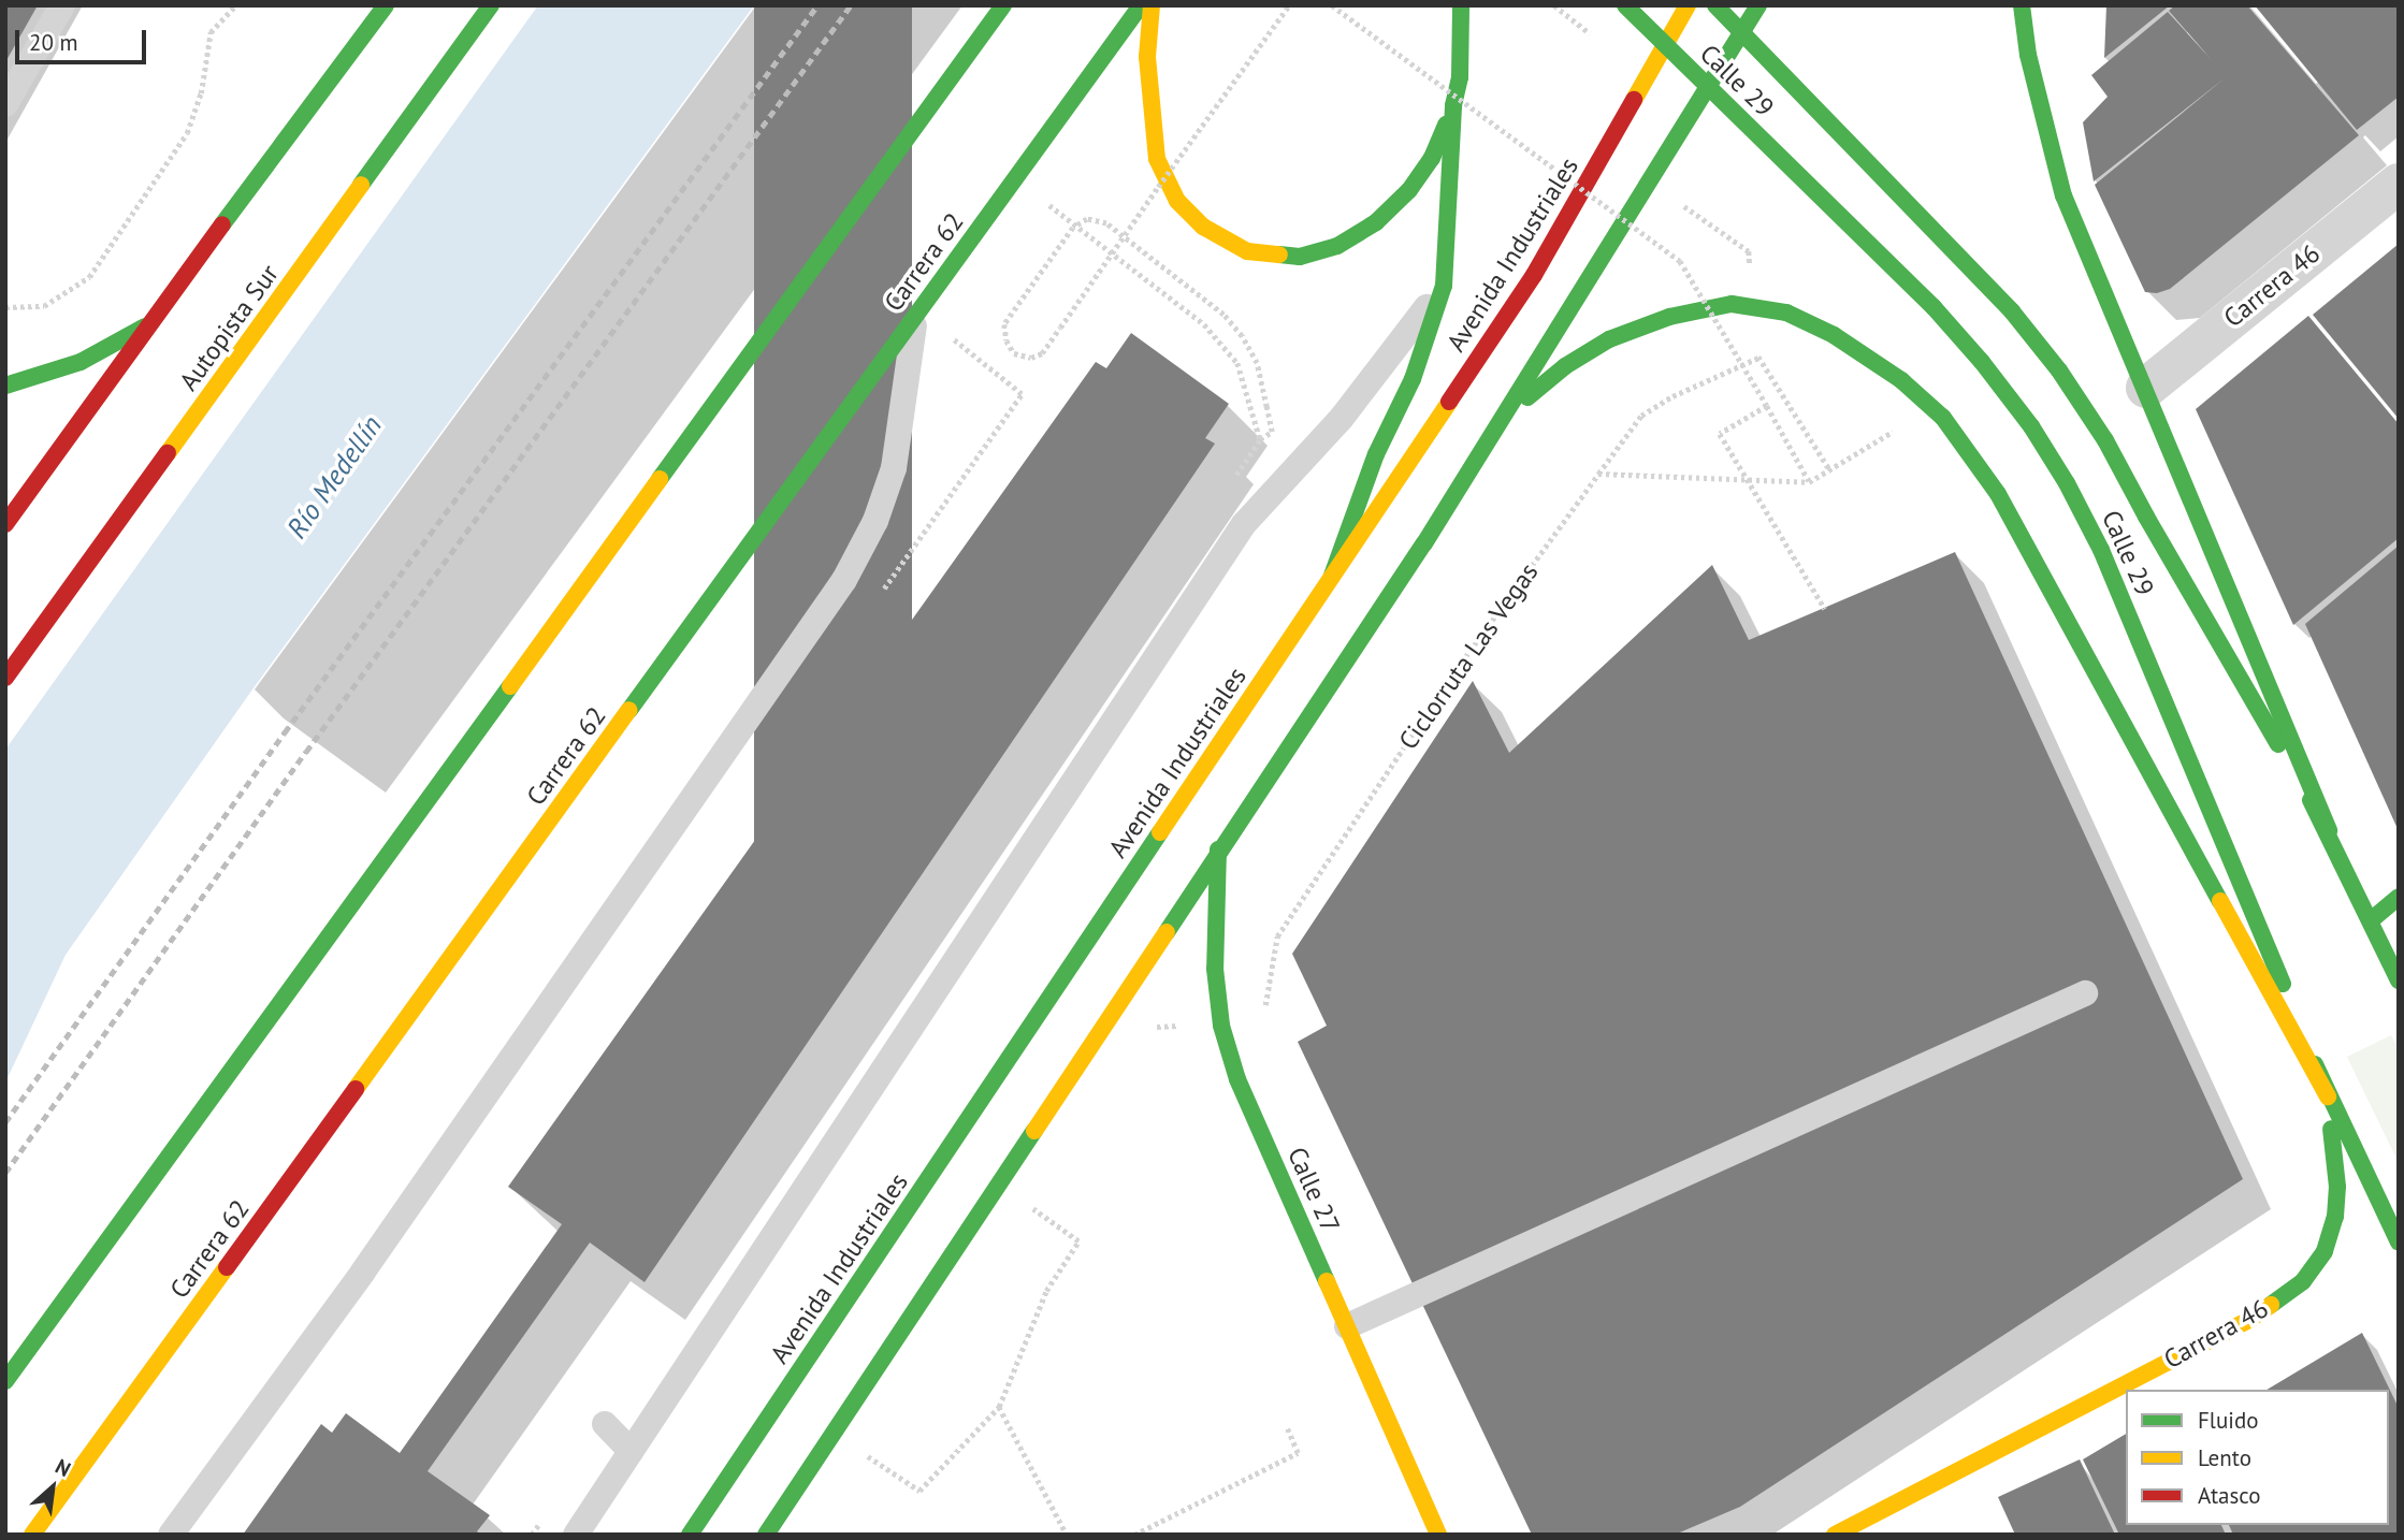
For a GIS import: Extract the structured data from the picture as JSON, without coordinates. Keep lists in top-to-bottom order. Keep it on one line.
{"streets":{"main road":["Calle 29","Avenida Industriales","Carrera 62","Carrera 46","Autopista Sur","Calle 27"],"path":["Ciclorruta Las Vegas"]},"crossings":[["Calle 29","Carrera 46"]],"water":["Río Medellín"],"legend":["Fluido","Lento","Atasco"],"scale_bar":"20 m","north":"top right"}
